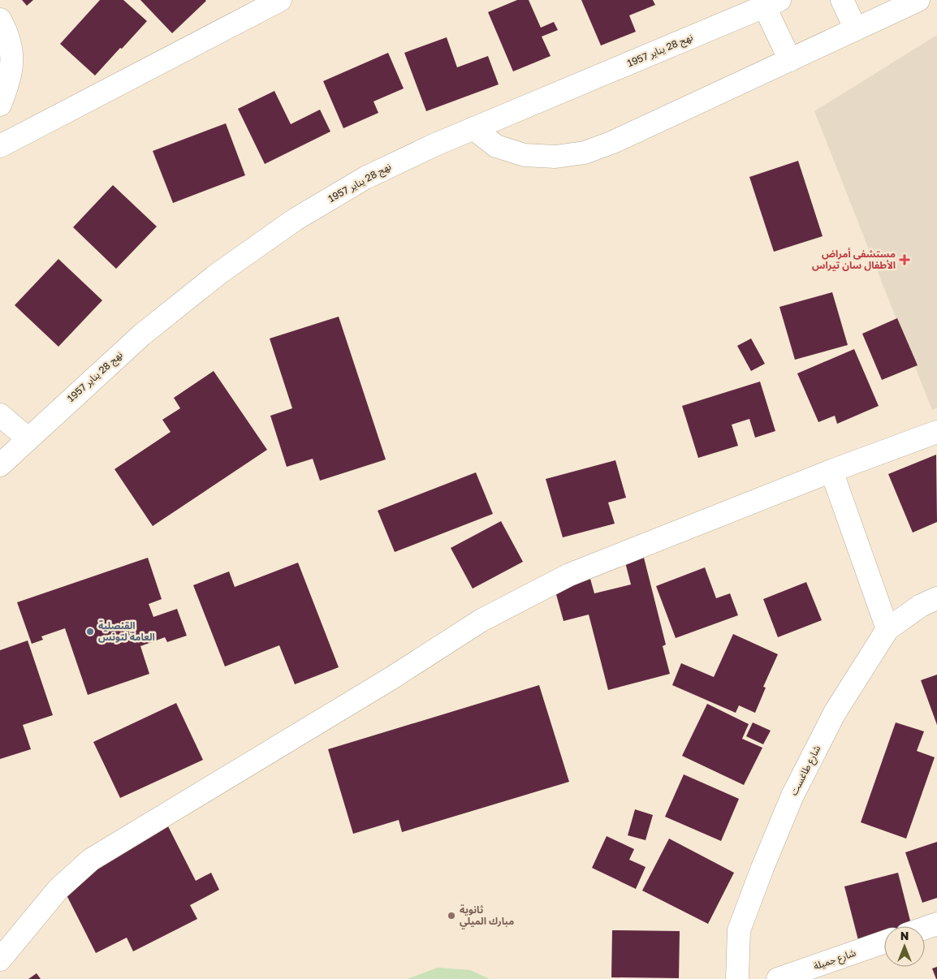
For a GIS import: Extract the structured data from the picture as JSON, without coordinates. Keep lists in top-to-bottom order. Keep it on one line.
{"streets":{"street":["نهج 28 يناير 1957","شارع طاغست","شارع جميلة"]},"places":{"health":["مستشفى أمراض الأطفال سان تيراس"],"other":["القنصلية العامة لتونس","ثانوية مبارك الميلي"]},"north":"top"}
